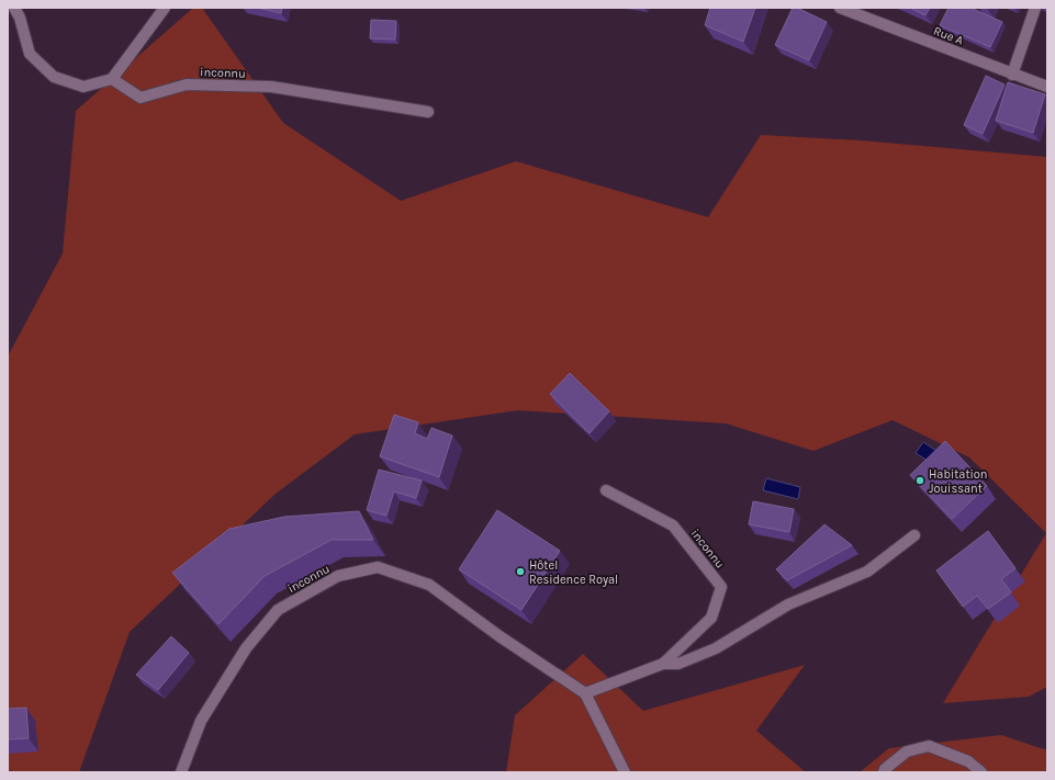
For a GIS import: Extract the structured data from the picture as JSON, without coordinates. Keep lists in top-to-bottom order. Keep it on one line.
{"streets":{"street":["Rue A","inconnu"]},"places":["Habitation Jouissant","Hôtel Residence Royal"]}
